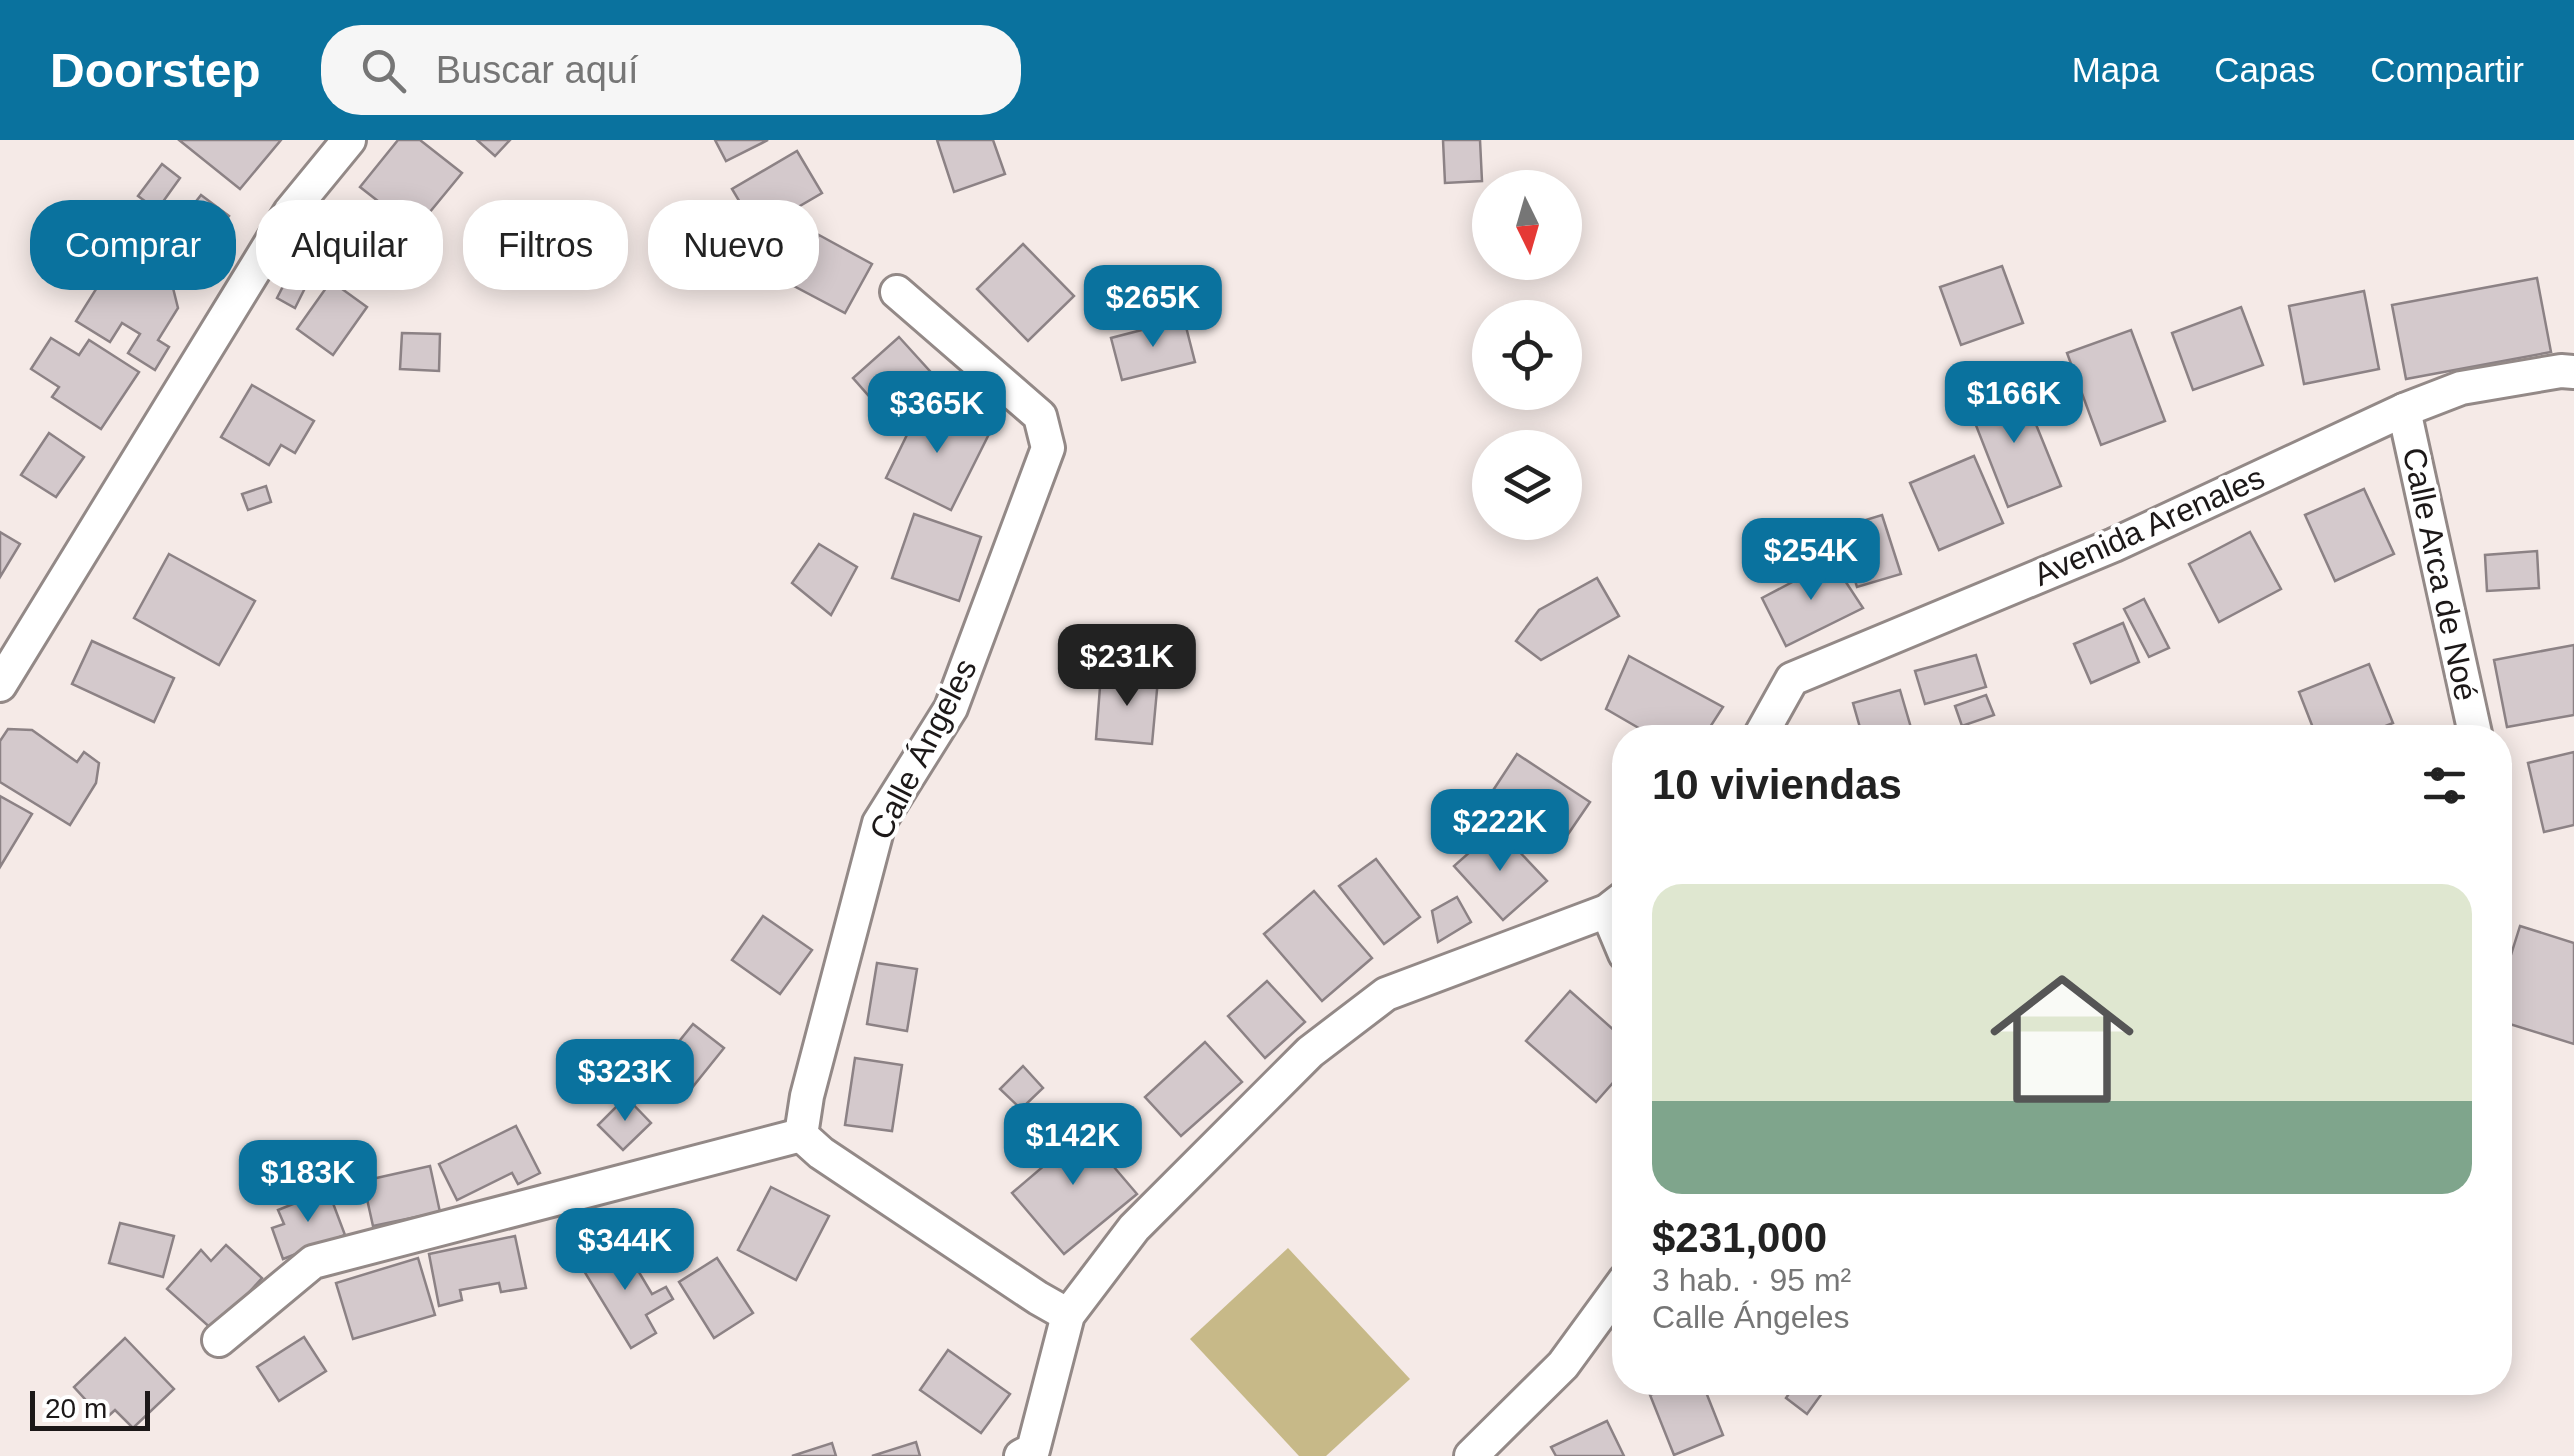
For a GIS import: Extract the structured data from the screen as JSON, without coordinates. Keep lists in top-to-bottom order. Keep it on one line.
{"streets":{"street":["Avenida Arenales","Calle Arca de Noé","Calle Ángeles"]},"crossings":[["Avenida Arenales","Calle Arca de Noé"]],"scale_bar":"20 m","north":"bottom","page":{"header":"Doorstep","search":"Buscar aquí","nav":["Mapa","Capas","Compartir"],"chip":["Comprar","Alquilar","Filtros","Nuevo"],"price":["$265K","$166K","$365K","$254K","$231K","$222K","$323K","$142K","$183K","$344K"],"heading":"10 viviendas","list":[{"name":"$231,000","note":"3 hab. · 95 m² · Calle Ángeles"}],"scale":"20 m"}}
